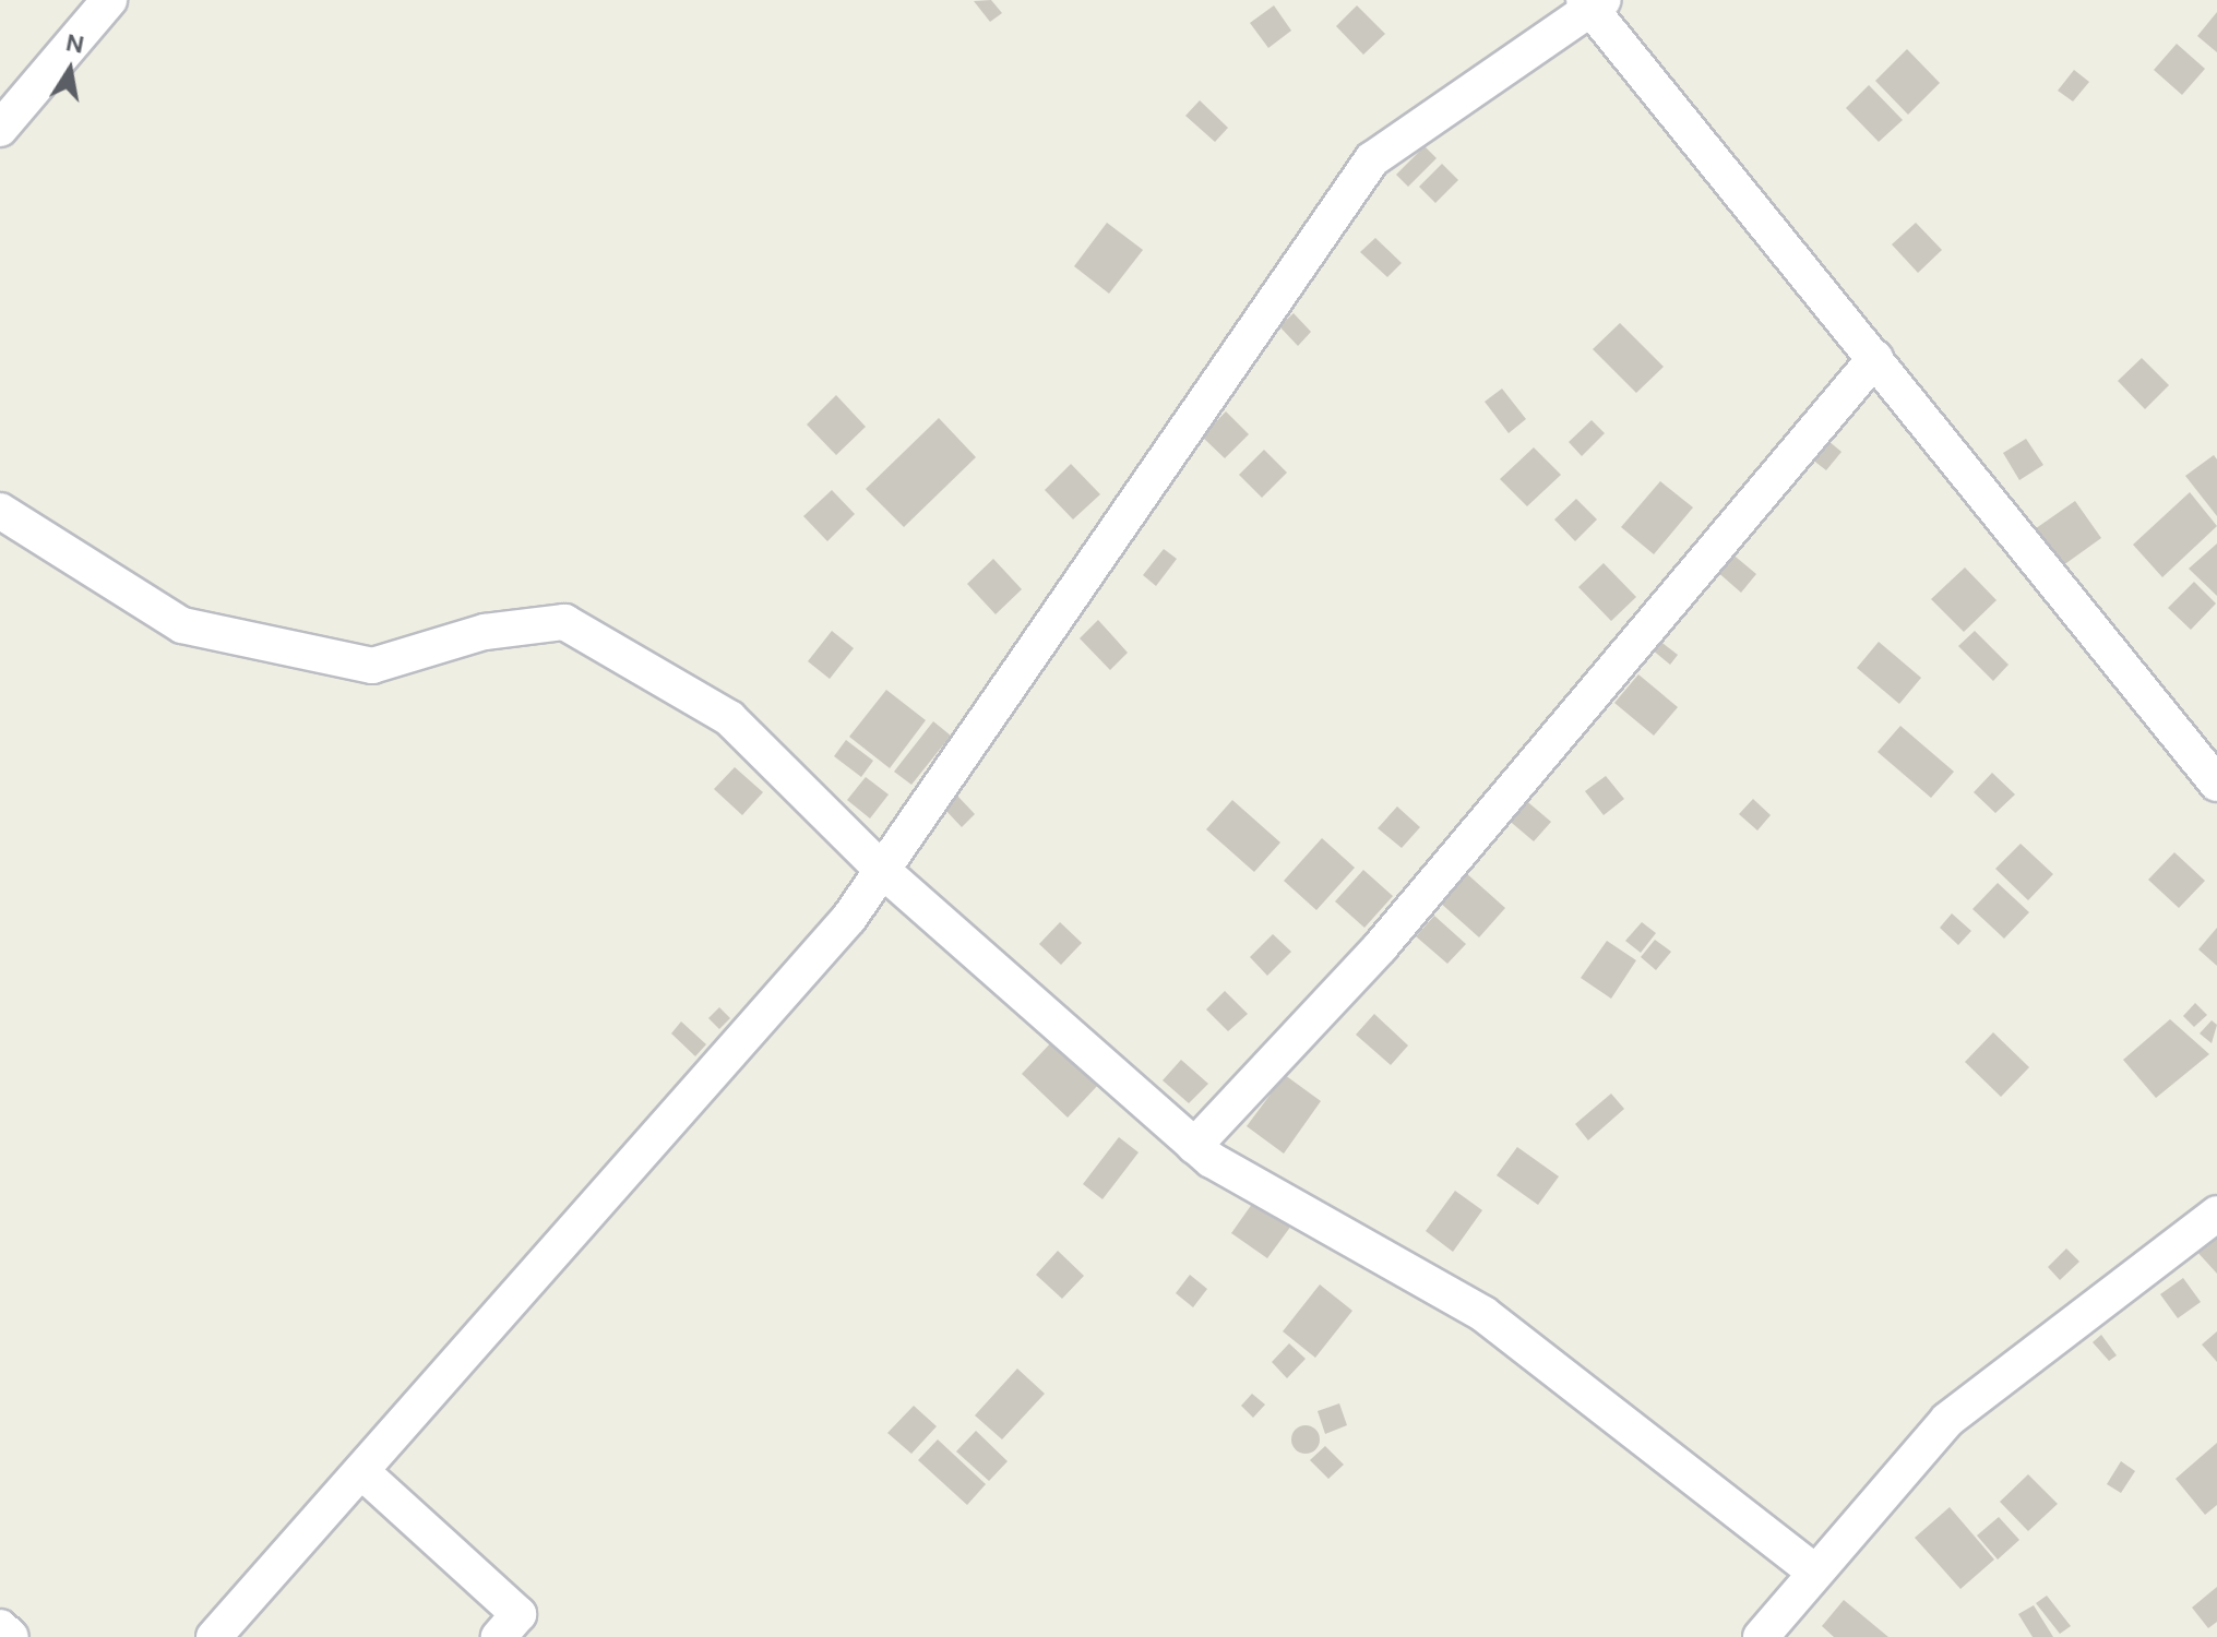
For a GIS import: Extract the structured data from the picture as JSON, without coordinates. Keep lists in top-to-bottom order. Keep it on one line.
{"north":"top"}
